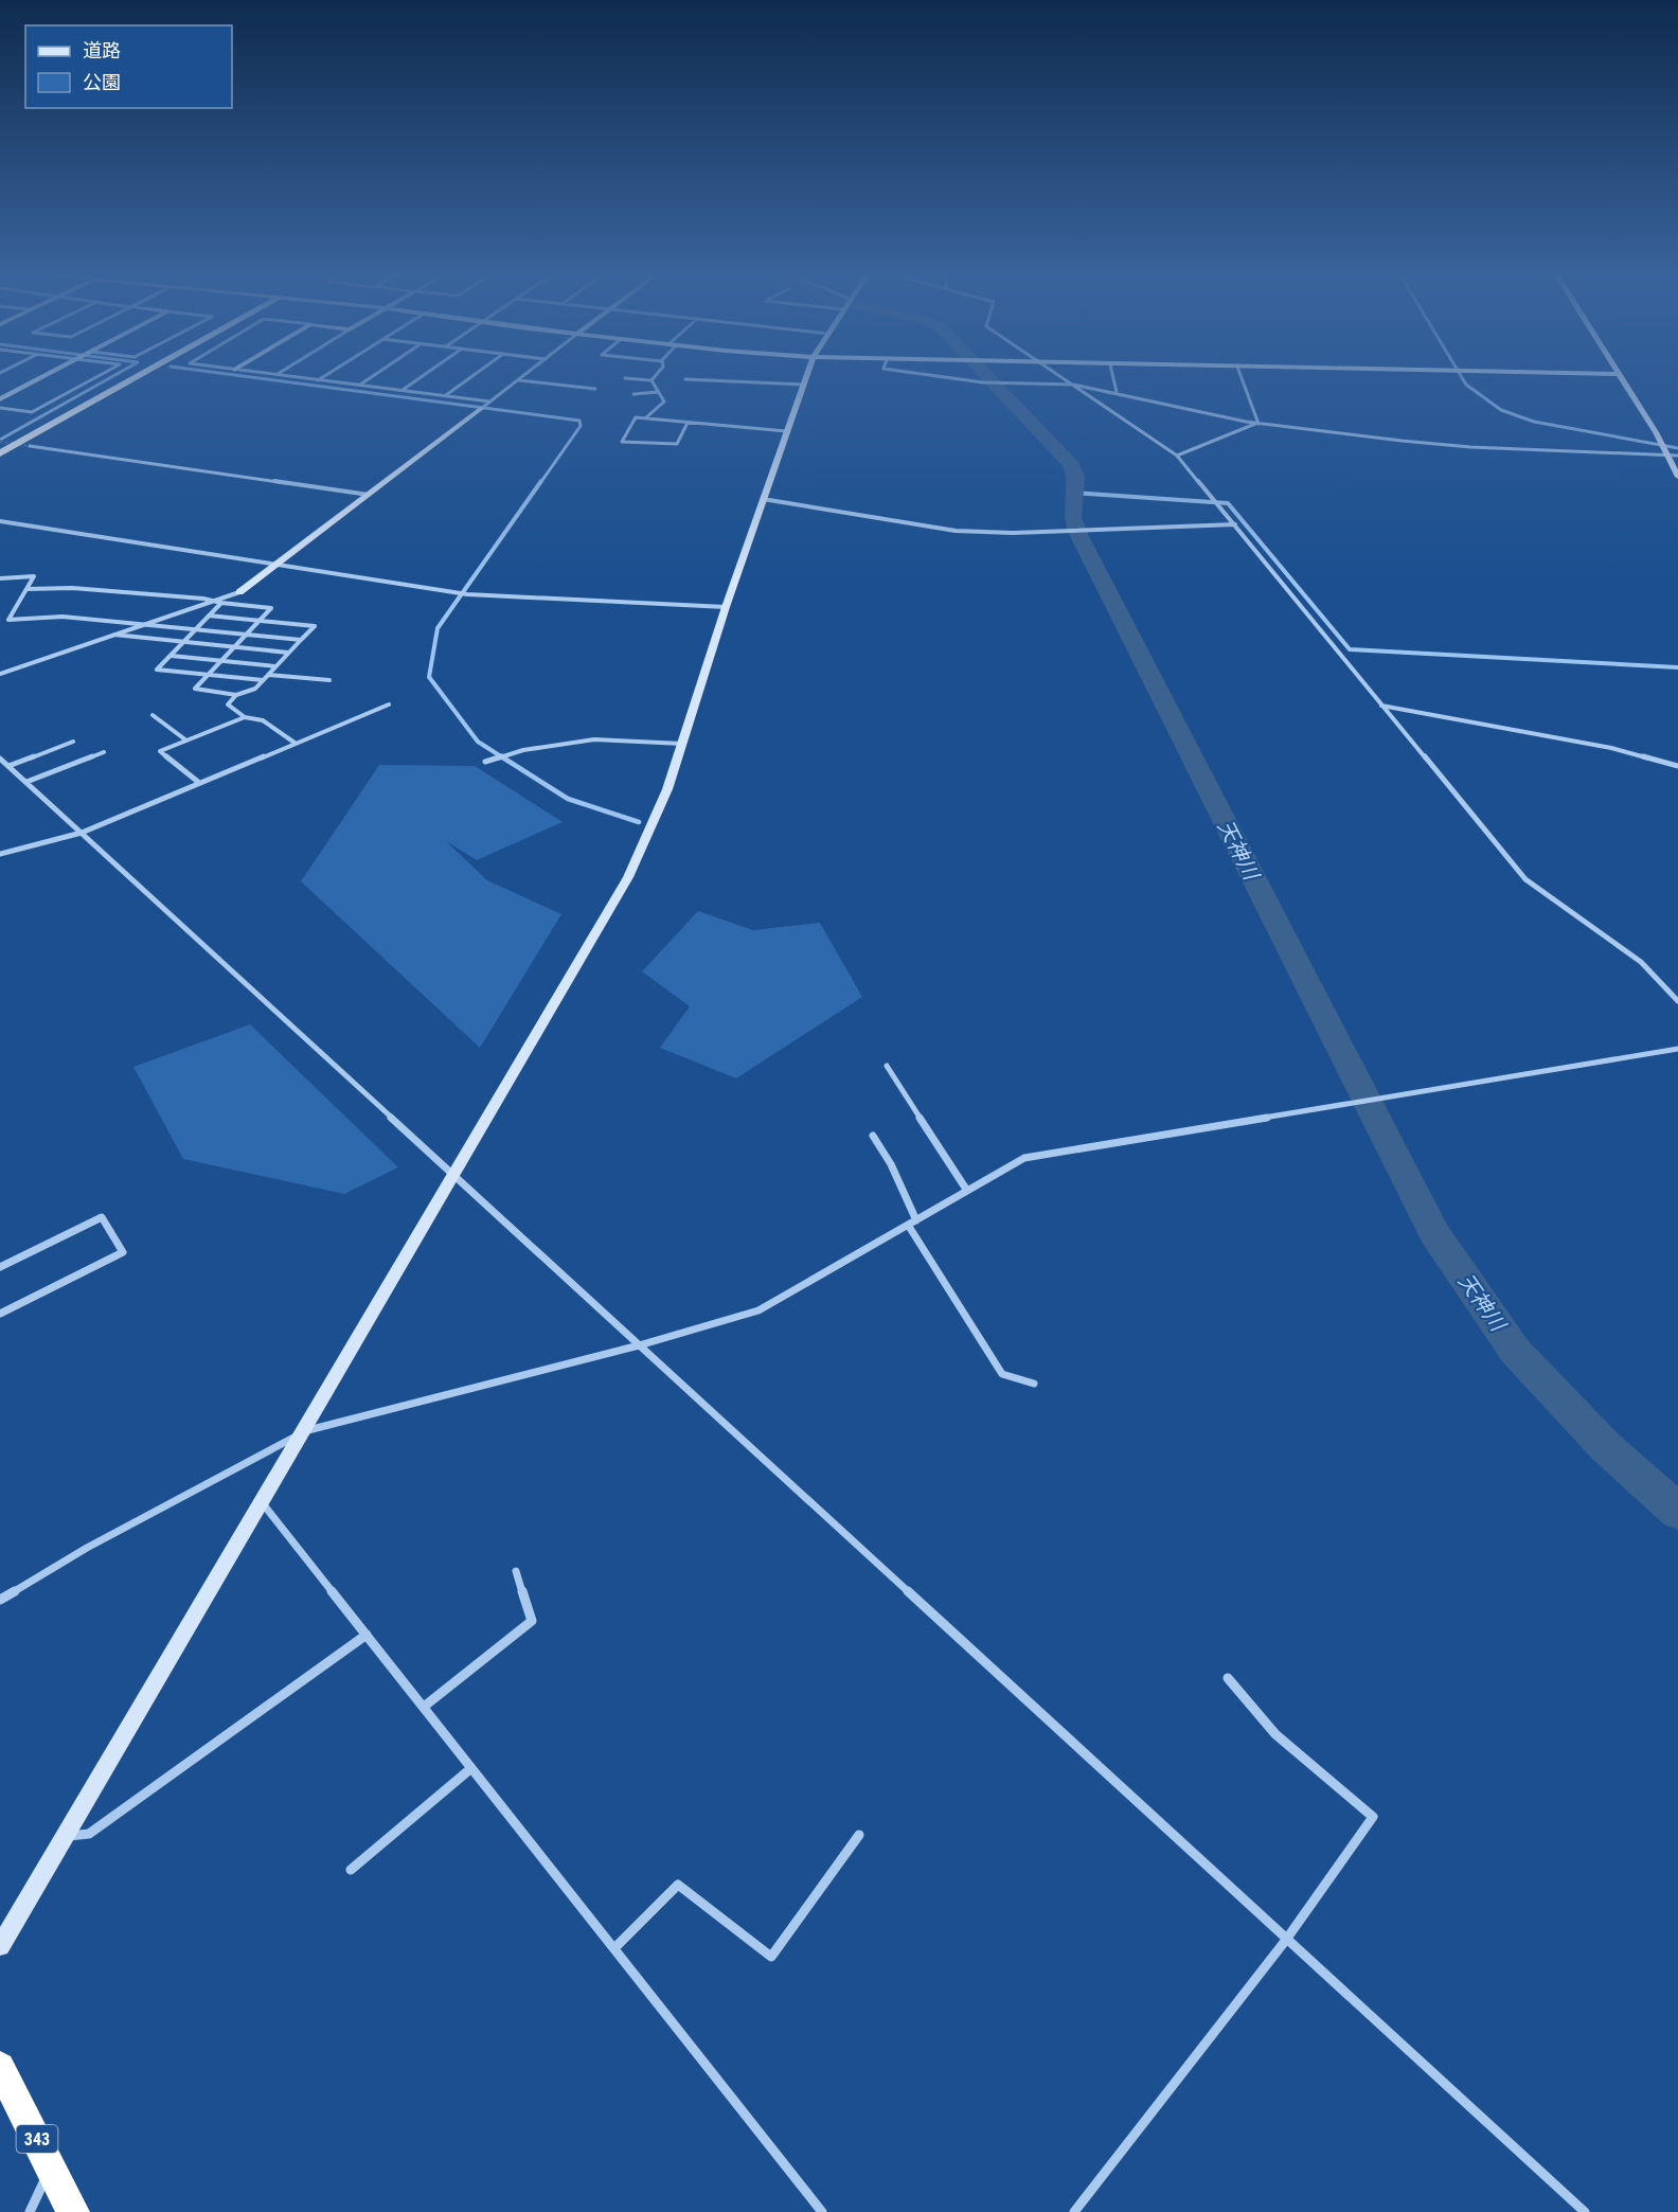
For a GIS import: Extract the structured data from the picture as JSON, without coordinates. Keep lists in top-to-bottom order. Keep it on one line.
{"streets":{"highway":["343"]},"water":["天神川"],"legend":["道路","公園"]}
